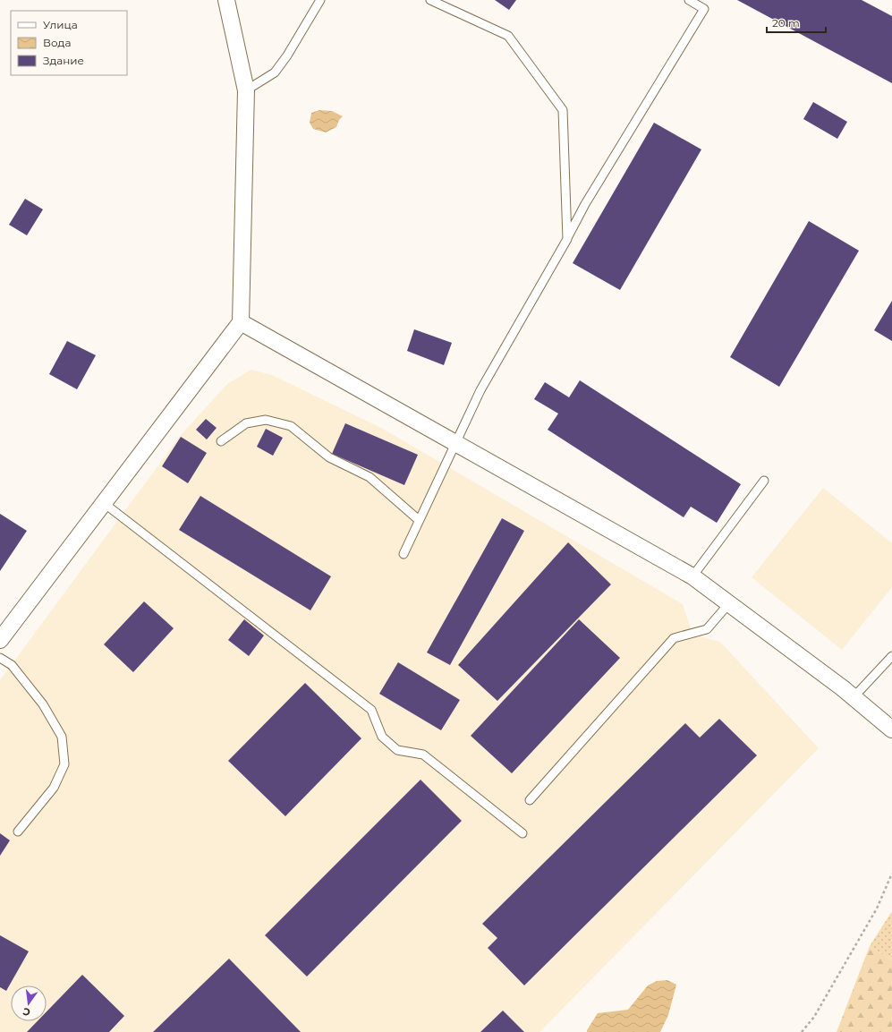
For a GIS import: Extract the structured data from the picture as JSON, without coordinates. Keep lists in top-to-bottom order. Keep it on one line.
{"legend":["Улица","Вода","Здание"],"scale_bar":"20 m","north":"bottom"}
